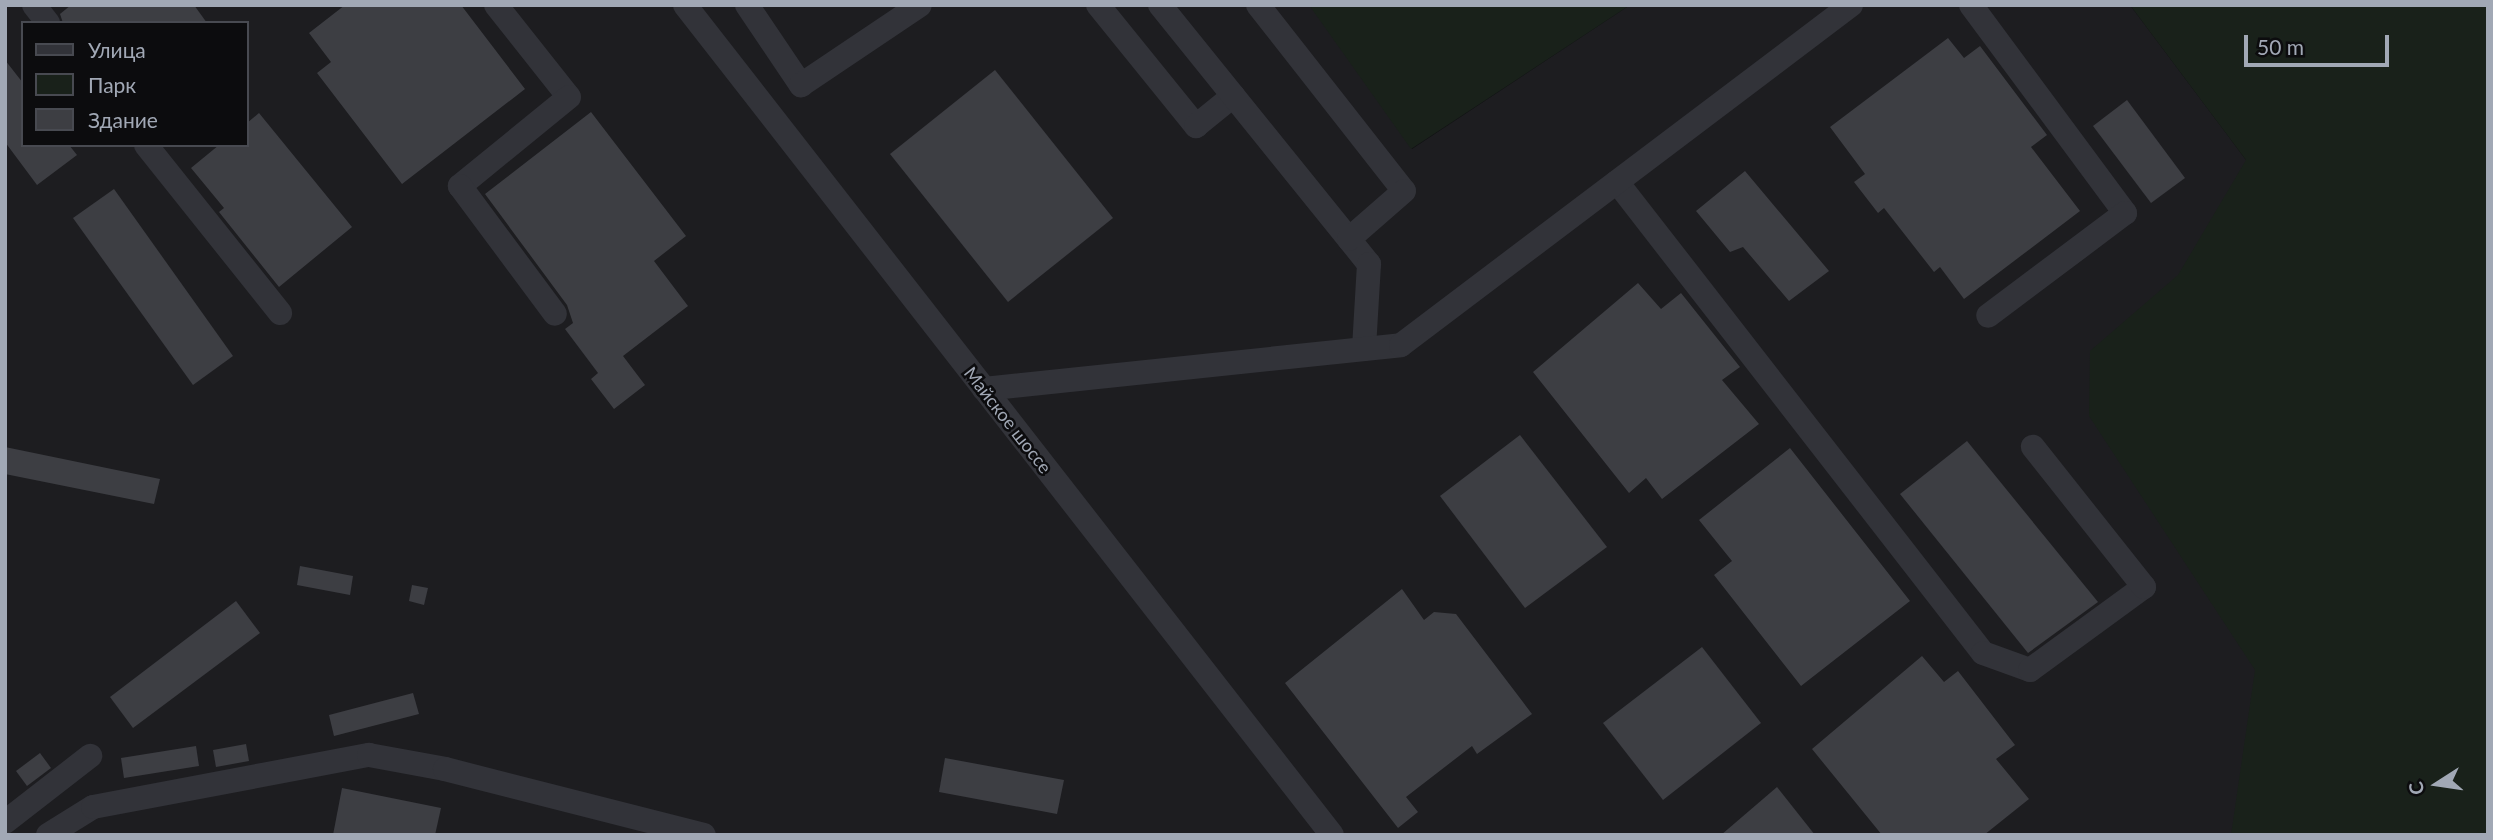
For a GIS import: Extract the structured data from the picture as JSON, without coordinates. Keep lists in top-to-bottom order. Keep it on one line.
{"streets":{"street":["Майское шоссе"]},"legend":["Улица","Парк","Здание"],"scale_bar":"50 m","north":"left"}
